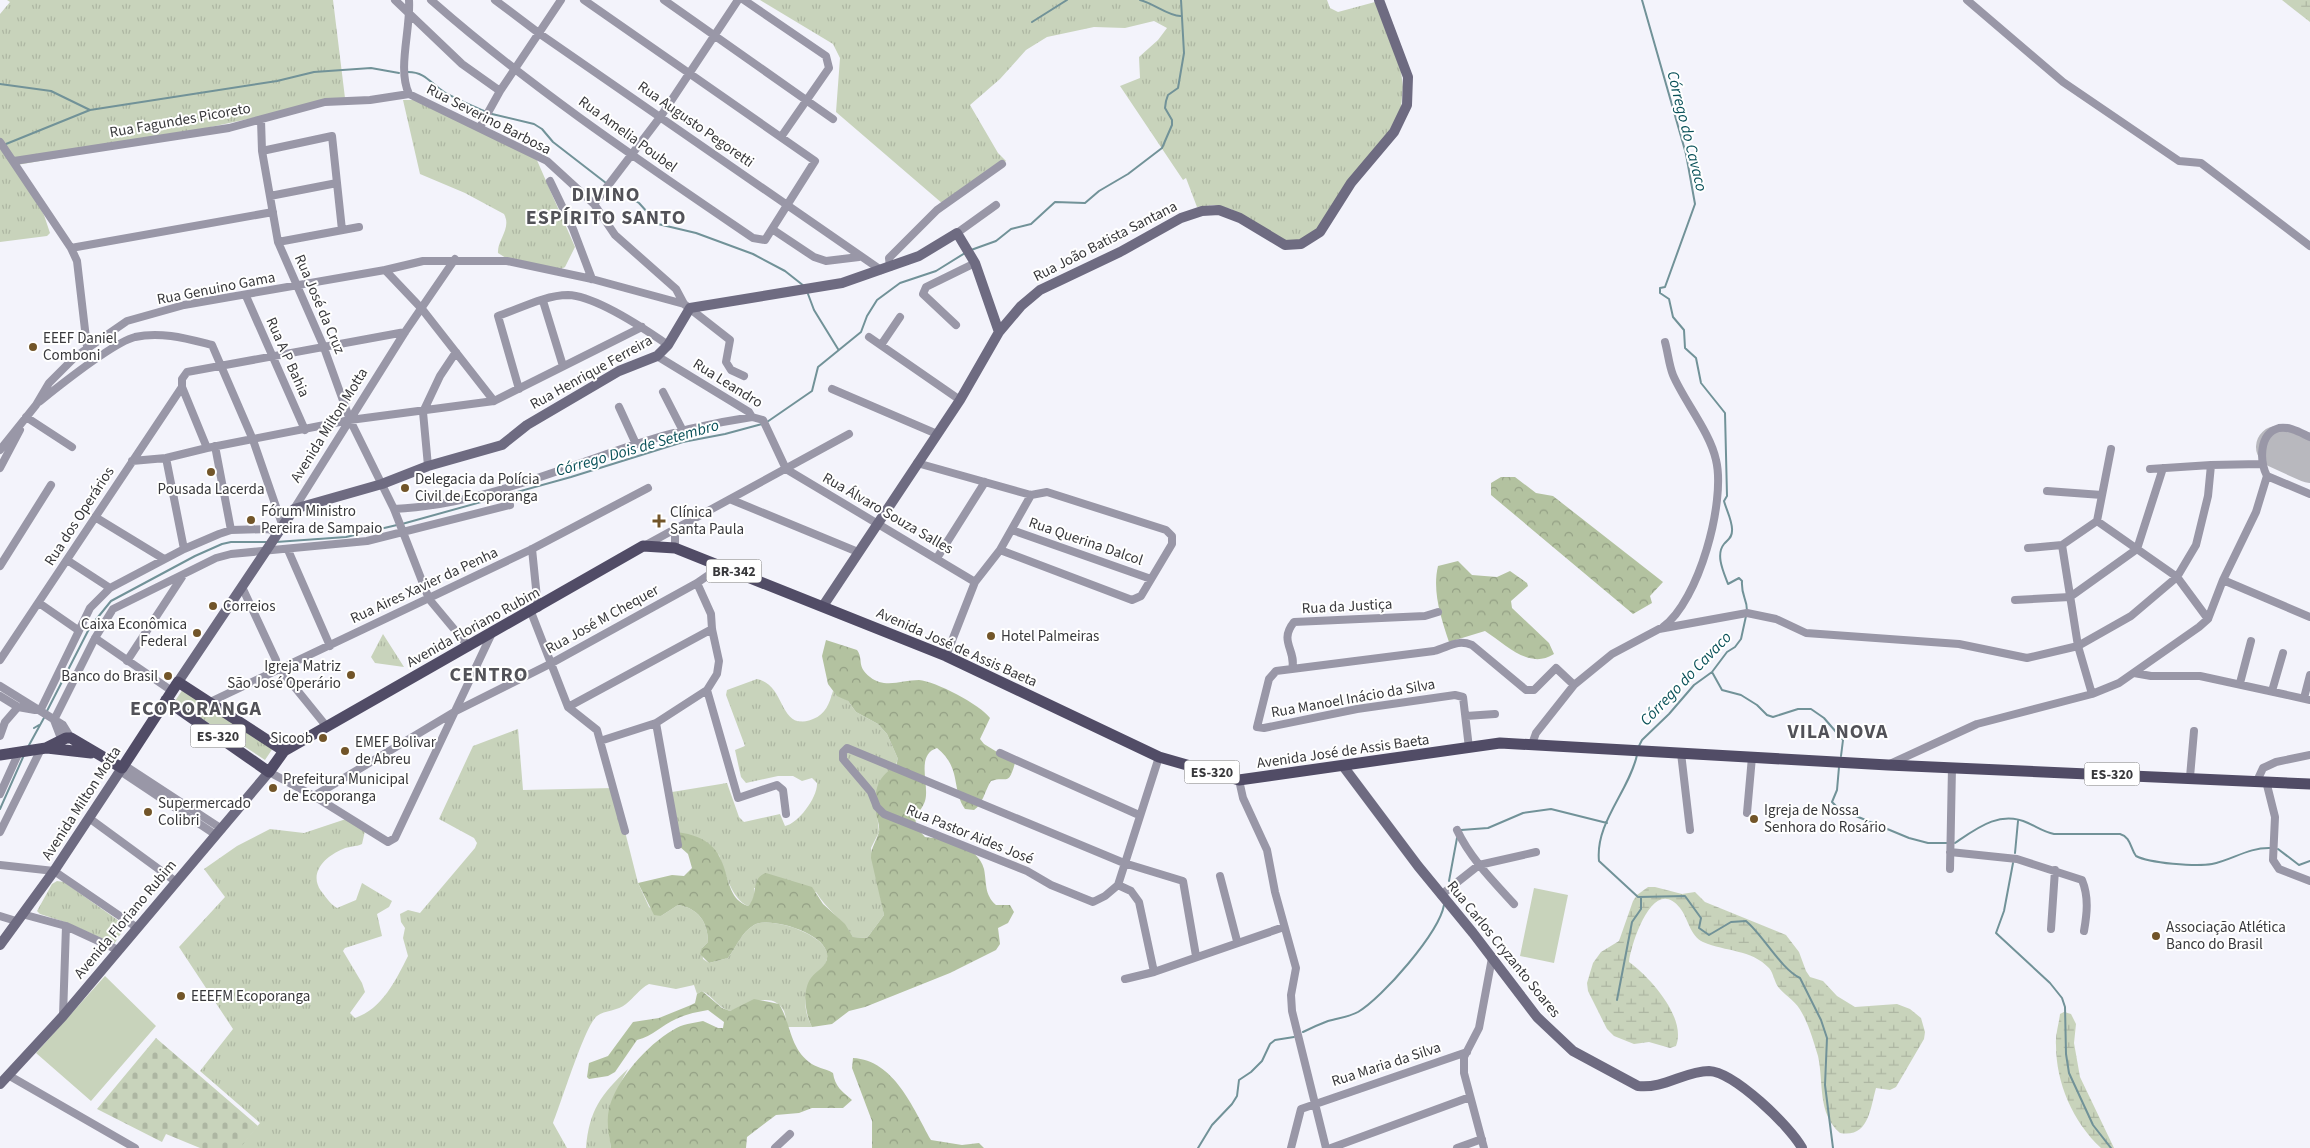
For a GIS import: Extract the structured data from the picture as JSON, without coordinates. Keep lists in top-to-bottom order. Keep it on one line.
{"streets":{"main road":["Avenida Milton Motta","BR-342","Avenida Floriano Rubim","Avenida José de Assis Baeta","ES-320"],"street":["Rua Severino Barbosa","Rua Fagundes Picoreto","Rua Augusto Pegoretti","Rua Amelia Poubel","Rua João Batista Santana","Rua Genuino Gama","Rua José da Cruz","Rua A P Bahia","Rua Henrique Ferreira","Rua Leandro","Rua Álvaro Souza Salles","Rua dos Operários","Rua Querina Dalcol","Rua Aires Xavier da Penha","Rua da Justiça","Rua José M Chequer","Rua Manoel Inácio da Silva","Rua Pastor Aides José","Rua Carlos Cryzanto Soares","Rua Maria da Silva"]},"crossings":[["Rua Severino Barbosa","Rua Fagundes Picoreto"],["Rua Severino Barbosa","Rua Genuino Gama"],["Rua Severino Barbosa","Rua Henrique Ferreira"],["Rua Fagundes Picoreto","Rua José da Cruz"],["Rua João Batista Santana","Rua Álvaro Souza Salles"],["Rua João Batista Santana","Avenida José de Assis Baeta"],["Rua Genuino Gama","Rua José da Cruz"],["Rua Genuino Gama","Rua A P Bahia"],["Rua Genuino Gama","Rua Henrique Ferreira"],["Rua Genuino Gama","Avenida Milton Motta"],["Rua José da Cruz","Rua Henrique Ferreira"],["Rua José da Cruz","Avenida Milton Motta"],["Rua José da Cruz","Rua Aires Xavier da Penha"],["Rua José da Cruz","Avenida Floriano Rubim"],["Rua Henrique Ferreira","Rua Leandro"],["Rua Henrique Ferreira","Avenida Milton Motta"],["Rua Leandro","Rua Álvaro Souza Salles"],["Rua Leandro","Avenida Floriano Rubim"],["Avenida Milton Motta","ES-320"],["Rua Álvaro Souza Salles","Avenida Floriano Rubim"],["Rua Aires Xavier da Penha","ES-320"],["Rua da Justiça","Rua Manoel Inácio da Silva"],["Rua José M Chequer","Avenida José de Assis Baeta"],["Avenida Floriano Rubim","Avenida José de Assis Baeta"],["Avenida Floriano Rubim","ES-320"],["Avenida José de Assis Baeta","Rua Manoel Inácio da Silva"],["Avenida José de Assis Baeta","ES-320"],["Avenida José de Assis Baeta","Rua Carlos Cryzanto Soares"]],"districts":["DIVINO ESPÍRITO SANTO","CENTRO","ECOPORANGA","VILA NOVA"],"water":["Córrego do Cavaco","Córrego Dois de Setembro"],"places":{"other":["EEEF Daniel Comboni","Pousada Lacerda","Delegacia da Polícia Civil de Ecoporanga","Fórum Ministro Pereira de Sampaio","Correios","Caixa Econômica Federal","Hotel Palmeiras","Igreja Matriz São José Operário","Banco do Brasil","Sicoob","EMEF Bolivar de Abreu","Prefeitura Municipal de Ecoporanga","Supermercado Colibri","Igreja de Nossa Senhora do Rosário","Associação Atlética Banco do Brasil","EEEFM Ecoporanga"],"health":["Clínica Santa Paula"]}}
